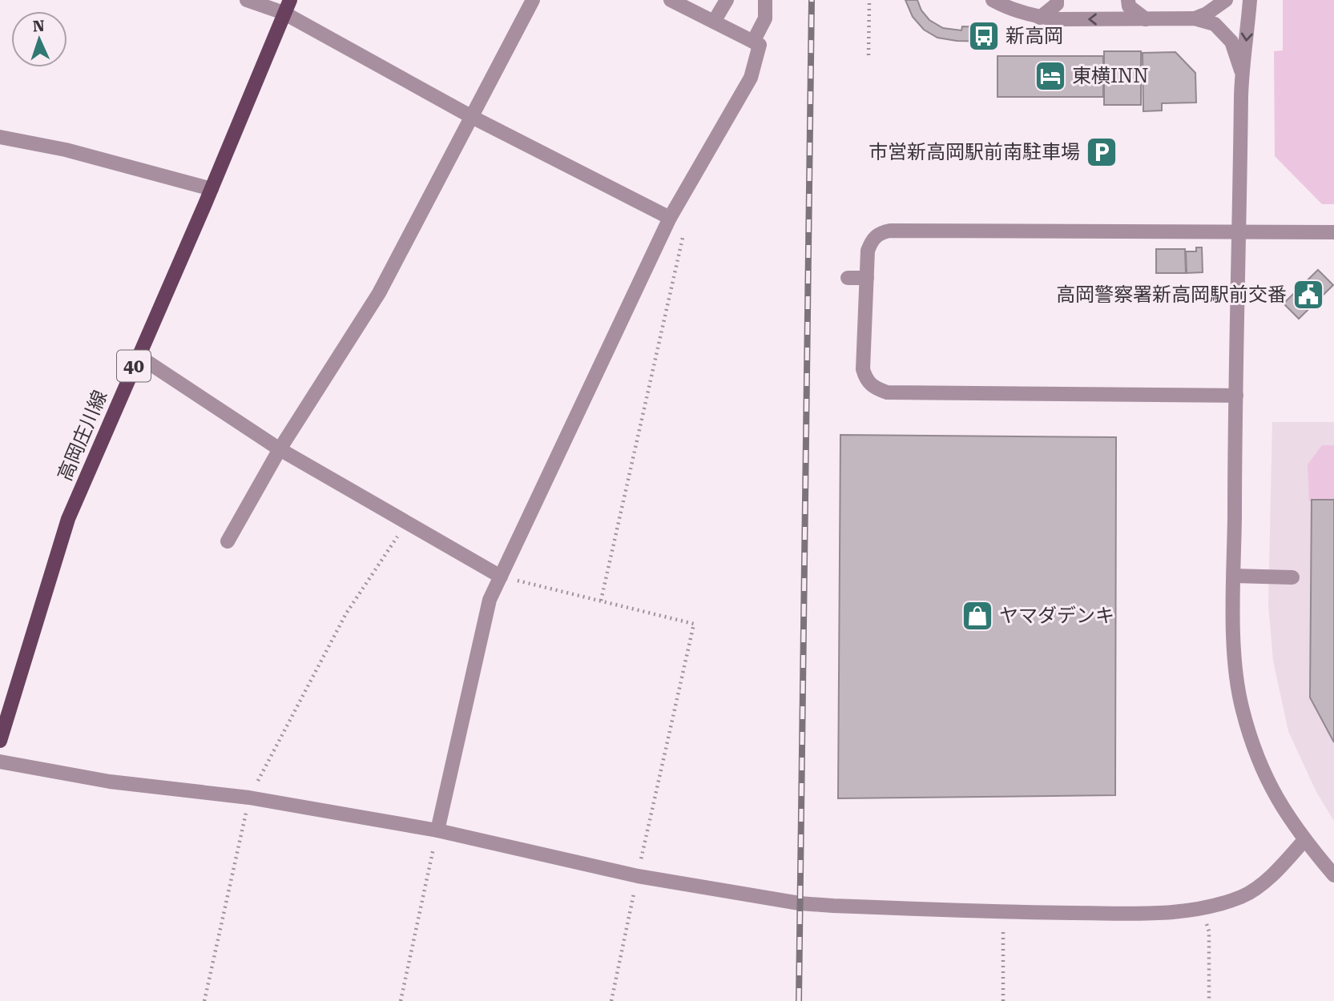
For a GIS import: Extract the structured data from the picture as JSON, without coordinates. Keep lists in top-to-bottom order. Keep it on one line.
{"streets":{"main road":["40","高岡庄川線"]},"places":{"bus stop":["新高岡"],"hotel":["東横INN"],"parking":["市営新高岡駅前南駐車場"],"public building":["高岡警察署新高岡駅前交番"],"shop":["ヤマダデンキ"]},"north":"top"}
